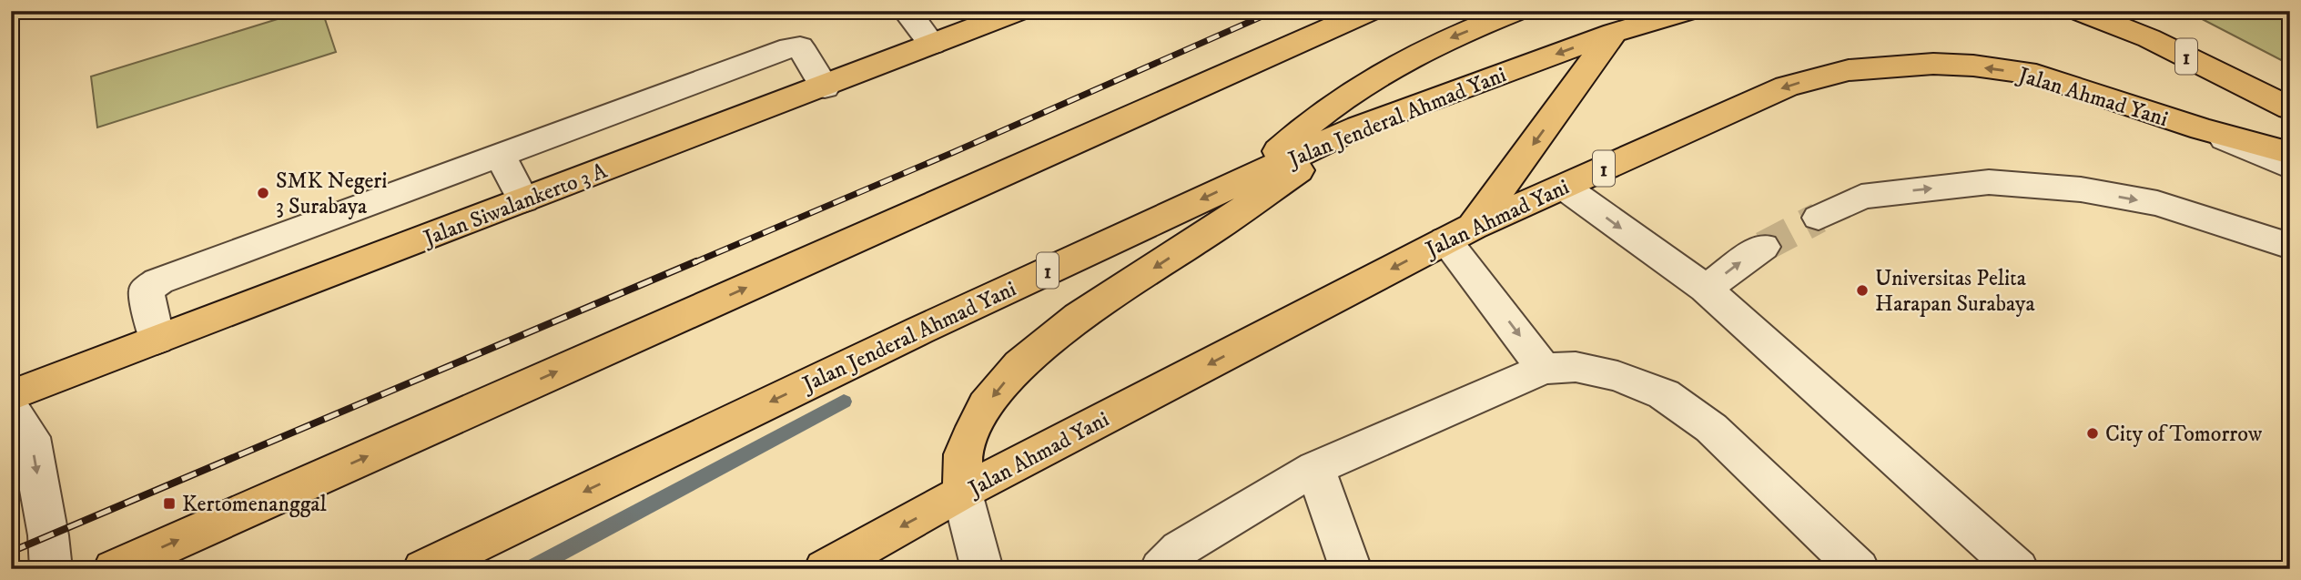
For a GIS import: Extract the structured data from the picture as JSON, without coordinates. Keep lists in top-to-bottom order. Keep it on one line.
{"streets":{"main road":["1","Jalan Ahmad Yani","Jalan Jenderal Ahmad Yani","Jalan Siwalankerto 3 A"]},"places":{"other":["SMK Negeri 3 Surabaya","Universitas Pelita Harapan Surabaya","City of Tomorrow"],"transit":["Kertomenanggal"]}}
